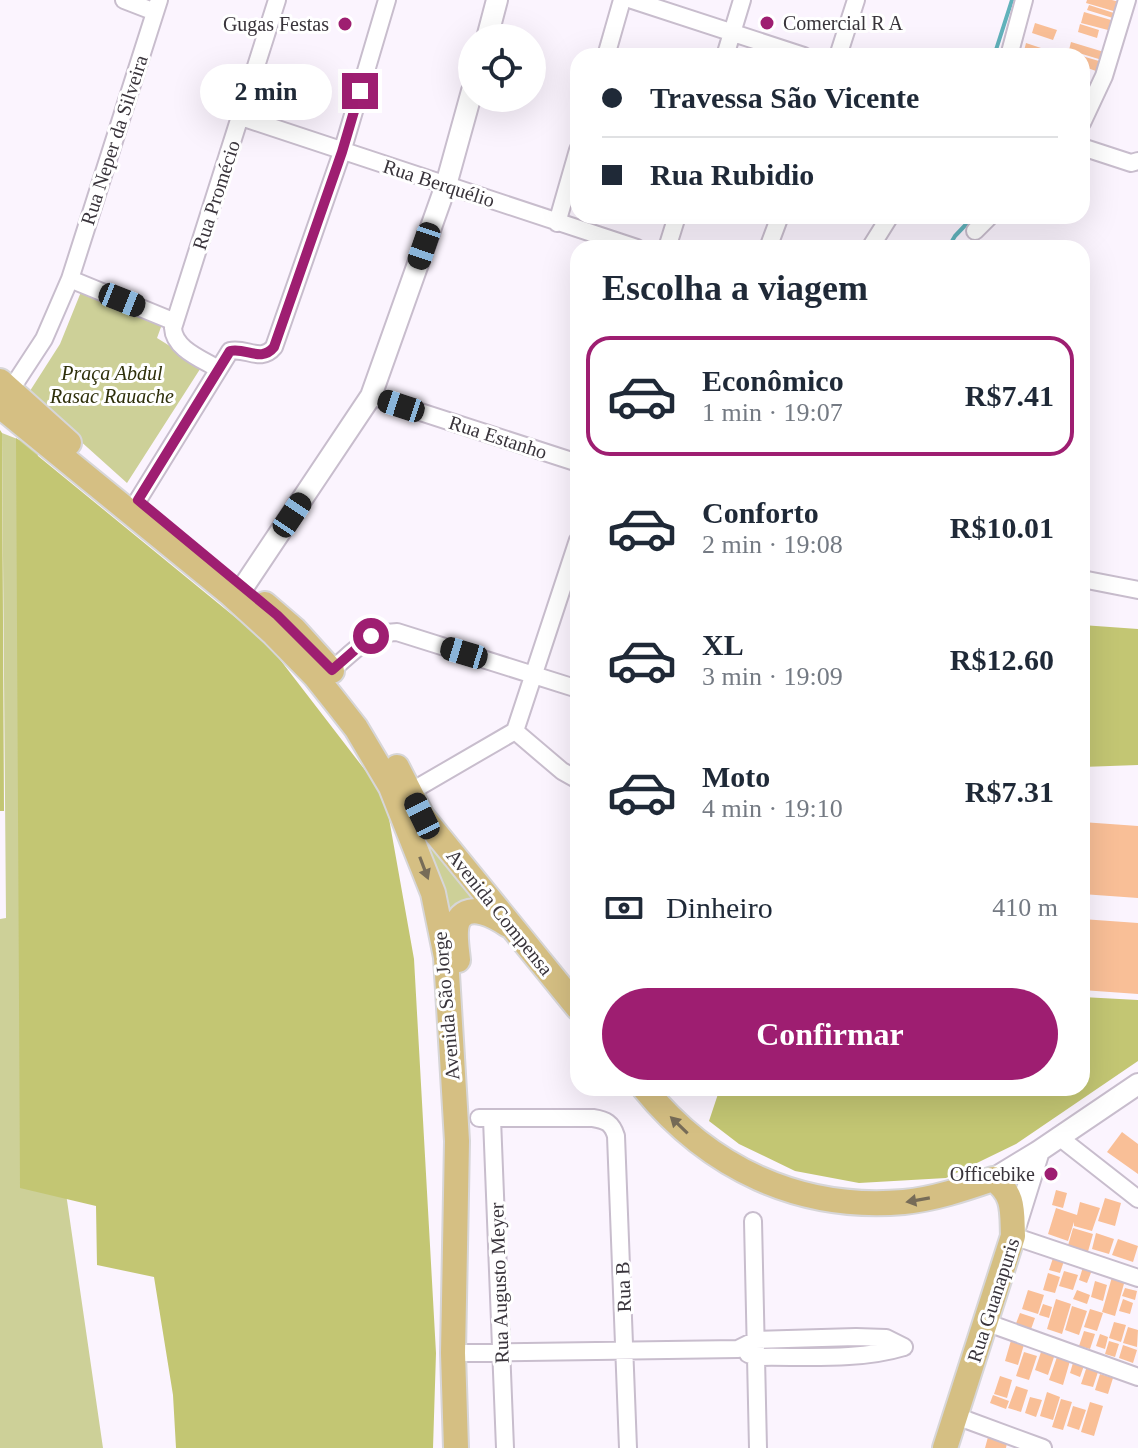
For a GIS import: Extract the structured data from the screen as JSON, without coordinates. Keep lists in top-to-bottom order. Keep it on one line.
{"streets":{"main road":["Avenida Compensa","Avenida São Jorge","Rua Guanapuris"],"street":["Rua Neper da Silveira","Rua Berquélio","Rua Promécio","Rua Estanho","Rua Augusto Meyer","Rua B"]},"crossings":[["Rua Neper da Silveira","Avenida São Jorge"],["Rua Berquélio","Rua Promécio"],["Rua Augusto Meyer","Rua B"]],"one_way":["Avenida São Jorge"],"parks":["Praça Abdul Rasac Rauache"],"places":["Comercial R A","Gugas Festas","Officebike"],"page":{"banner":["Travessa São Vicente","Rua Rubidio"],"bubble":"2 min","heading":"Escolha a viagem","list":[{"name":"Econômico","note":"1 min · 19:07","value":"R$7.41"},{"name":"Conforto","note":"2 min · 19:08","value":"R$10.01"},{"name":"XL","note":"3 min · 19:09","value":"R$12.60"},{"name":"Moto","note":"4 min · 19:10","value":"R$7.31"}],"pay":["Dinheiro","410 m"],"buttons":"Confirmar"}}
